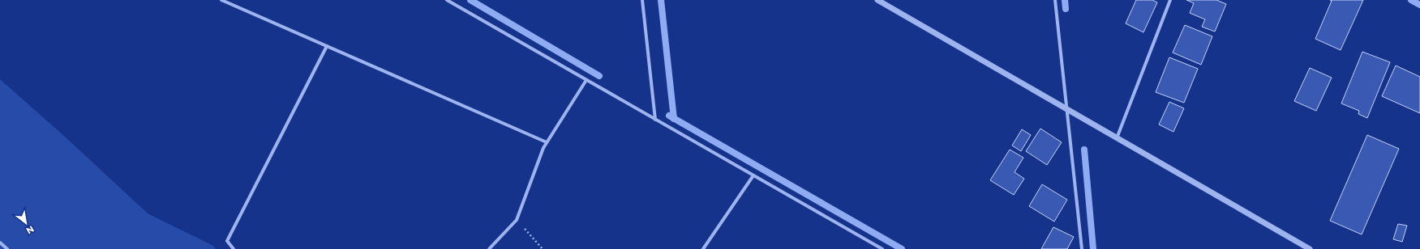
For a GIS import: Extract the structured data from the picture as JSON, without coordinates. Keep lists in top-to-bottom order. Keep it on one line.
{"north":"bottom right"}
